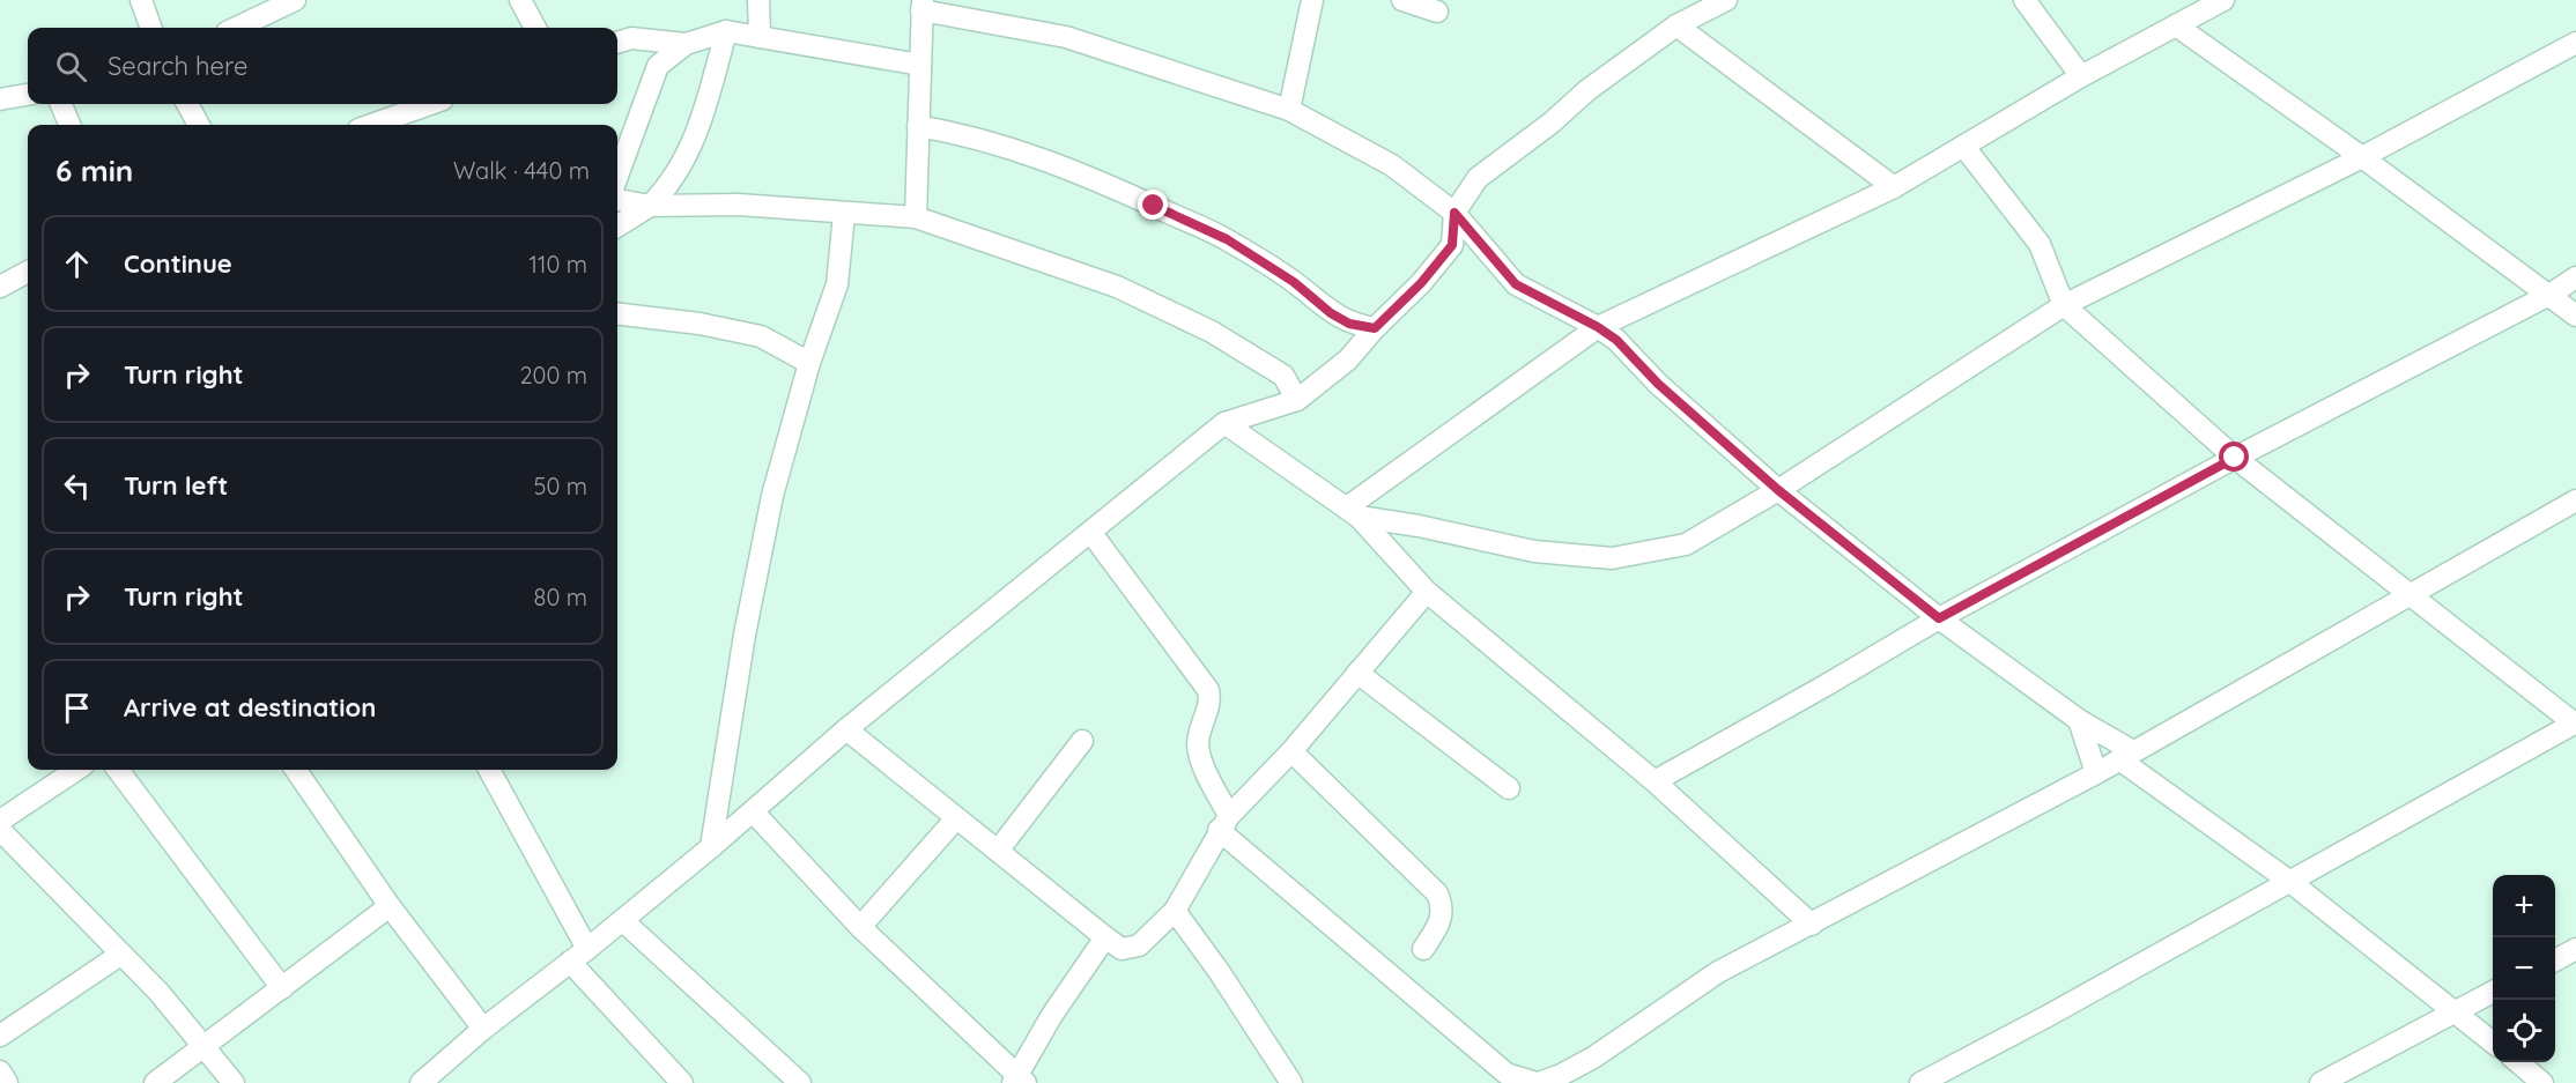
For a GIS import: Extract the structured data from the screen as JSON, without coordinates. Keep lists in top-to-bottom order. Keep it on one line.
{"page":{"search":"Search here","heading":["6 min","Walk · 440 m"],"list":[["Continue","110 m"],["Turn right","200 m"],["Turn left","50 m"],["Turn right","80 m"],"Arrive at destination"],"map_buttons":["+","−"]}}
